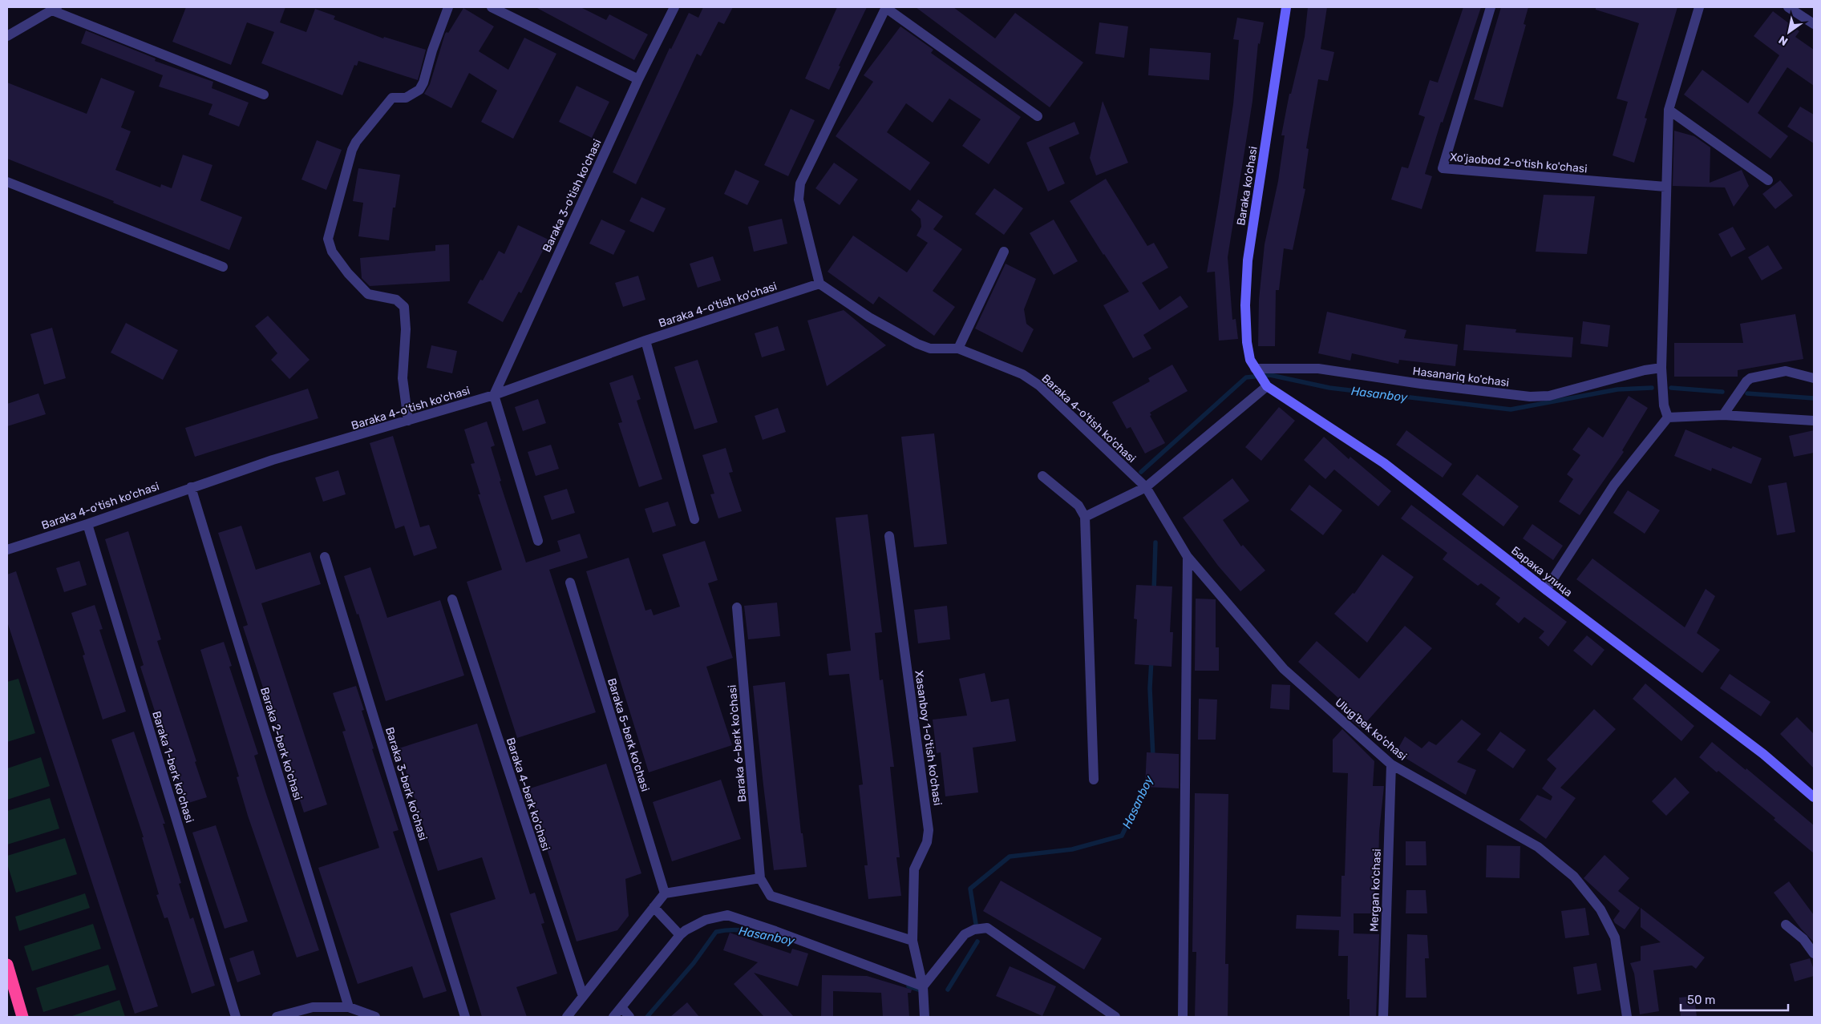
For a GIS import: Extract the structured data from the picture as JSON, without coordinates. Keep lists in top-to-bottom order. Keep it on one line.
{"streets":{"main road":["Baraka ko'chasi","Барака улица"],"street":["Xo'jaobod 2-o'tish ko'chasi","Baraka 3-o'tish ko'chasi","Baraka 4-o'tish ko'chasi","Hasanariq ko'chasi","Ulug'bek ko'chasi","Baraka 5-berk ko'chasi","Xasanboy 1-o'tish ko'chasi","Baraka 2-berk ko'chasi","Baraka 6-berk ko'chasi","Baraka 1-berk ko'chasi","Baraka 3-berk ko'chasi","Baraka 4-berk ko'chasi","Mergan ko'chasi"]},"crossings":[["Baraka ko'chasi","Hasanariq ko'chasi"],["Baraka ko'chasi","Барака улица"],["Baraka 3-o'tish ko'chasi","Baraka 4-o'tish ko'chasi"],["Baraka 4-o'tish ko'chasi","Ulug'bek ko'chasi"],["Baraka 4-o'tish ko'chasi","Baraka 2-berk ko'chasi"],["Baraka 4-o'tish ko'chasi","Baraka 1-berk ko'chasi"],["Hasanariq ko'chasi","Барака улица"],["Ulug'bek ko'chasi","Mergan ko'chasi"]],"water":["Hasanboy"],"scale_bar":"50 m","north":"bottom left"}
